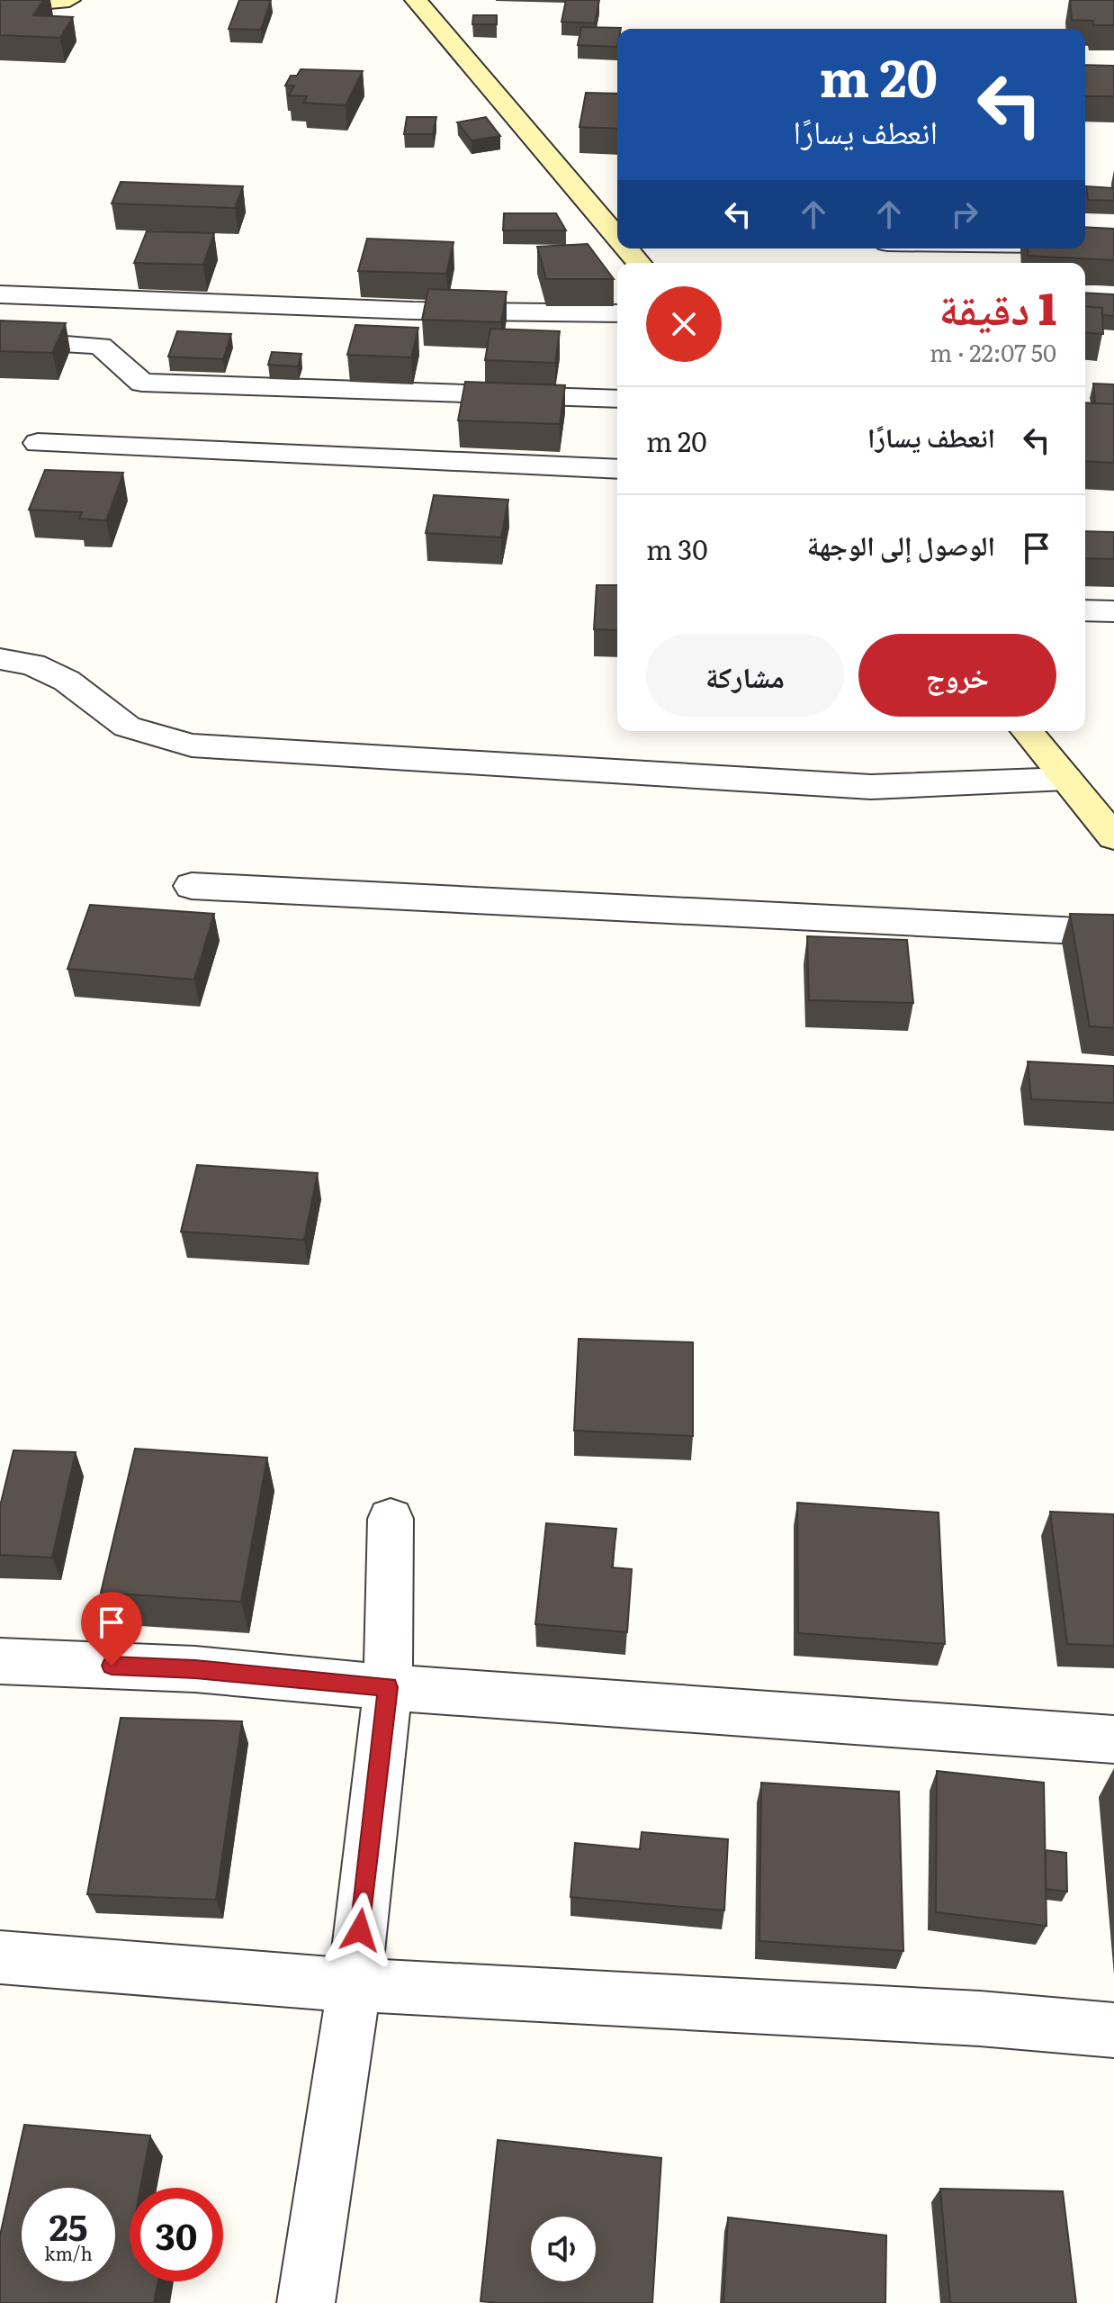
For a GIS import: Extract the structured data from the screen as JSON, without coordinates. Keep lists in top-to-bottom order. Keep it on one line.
{"page":{"turn":["20 m","انعطف يسارًا"],"heading":["1 دقيقة","50 m · 22:07"],"list":[{"name":"انعطف يسارًا","value":"20 m"},{"name":"الوصول إلى الوجهة","value":"30 m"}],"buttons":["خروج","مشاركة"],"speed":"25 km/h","limit":"30"}}
